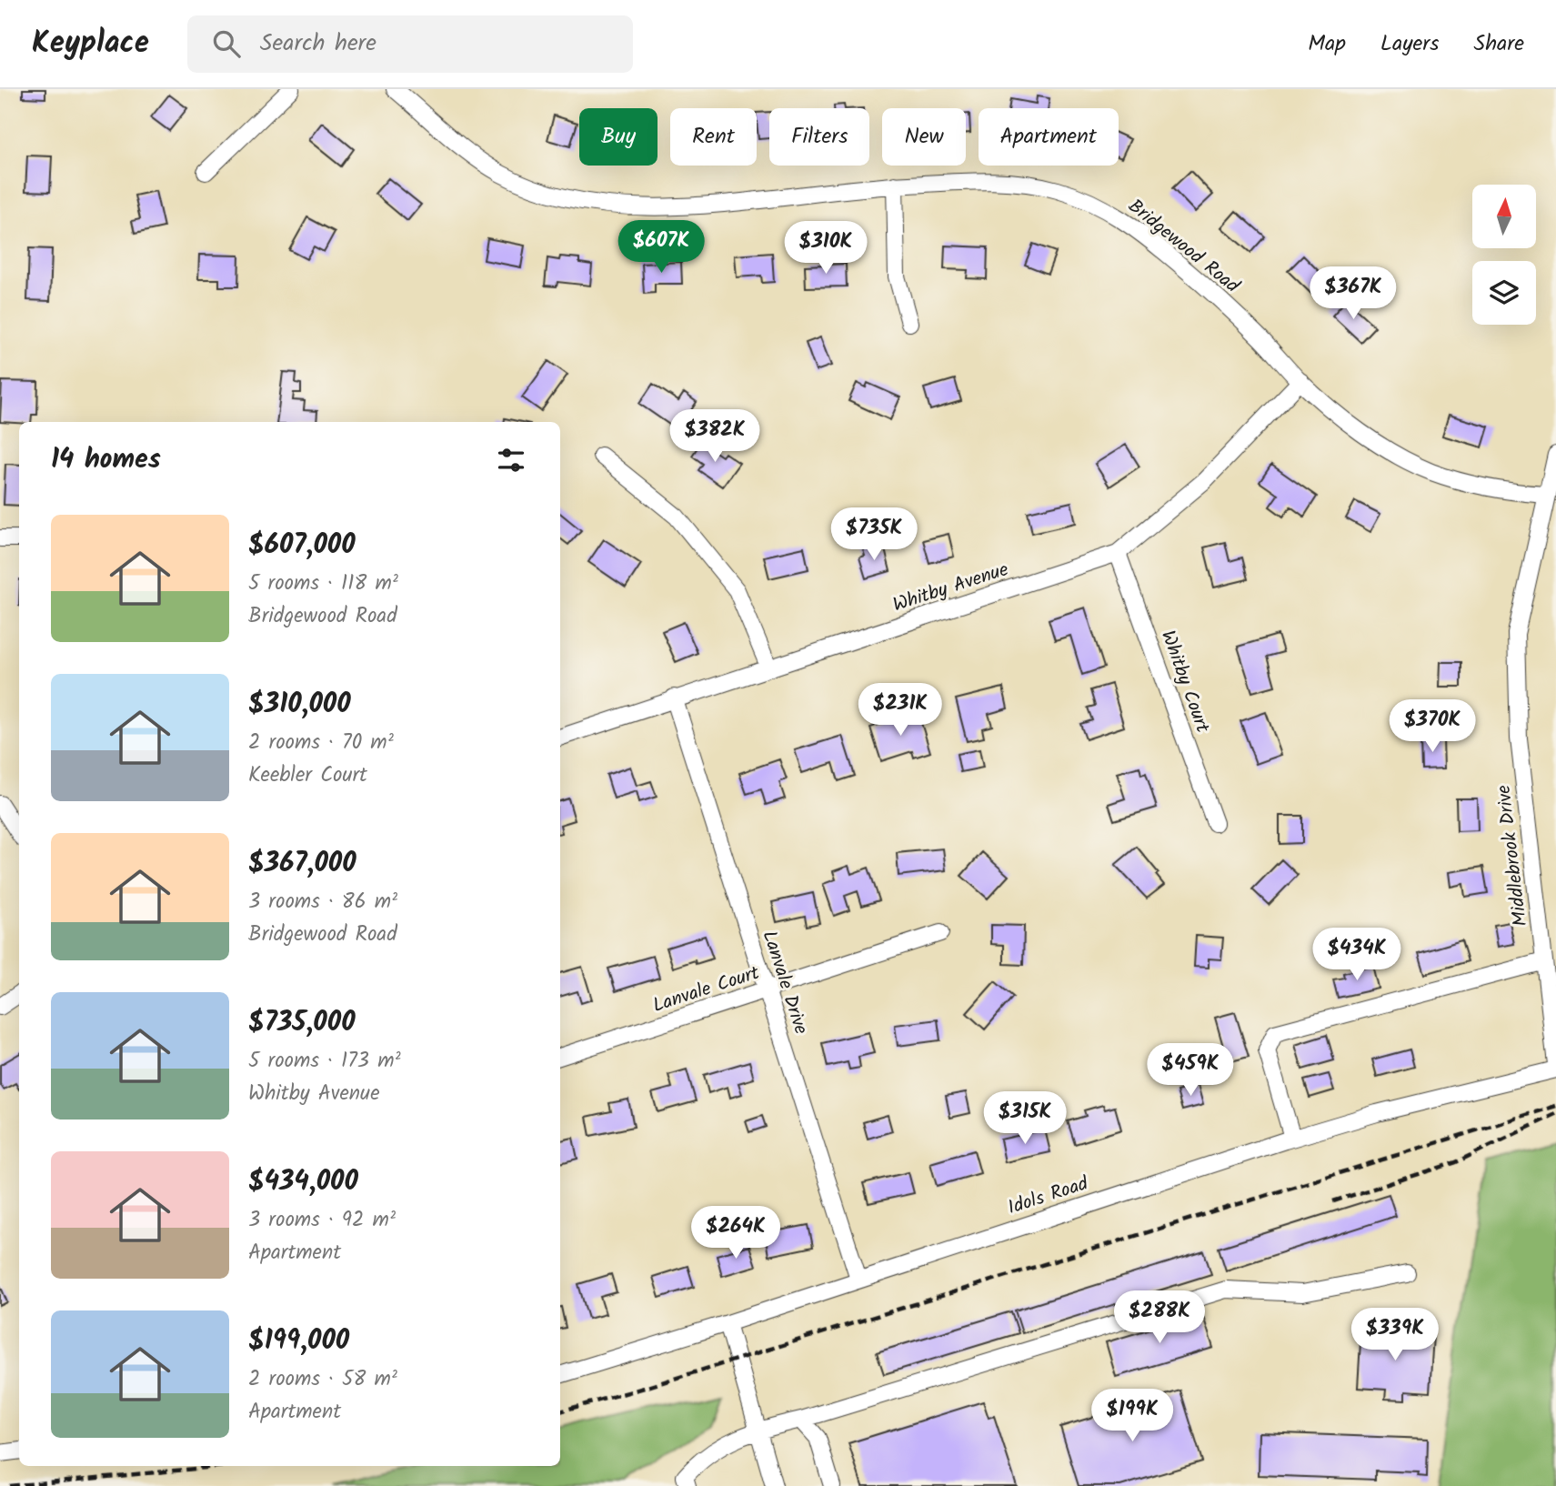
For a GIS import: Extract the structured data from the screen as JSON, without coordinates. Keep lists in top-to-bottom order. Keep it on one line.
{"streets":{"street":["Bridgewood Road","Whitby Avenue","Whitby Court","Middlebrook Drive","Lanvale Drive","Lanvale Court","Idols Road"]},"crossings":[["Bridgewood Road","Whitby Avenue"],["Bridgewood Road","Middlebrook Drive"],["Whitby Avenue","Whitby Court"],["Whitby Avenue","Lanvale Drive"],["Lanvale Drive","Lanvale Court"],["Lanvale Drive","Idols Road"]],"north":"top","page":{"header":"Keyplace","search":"Search here","nav":["Map","Layers","Share"],"chip":["Buy","Rent","Filters","New","Apartment"],"price":["$607K","$310K","$367K","$382K","$735K","$231K","$370K","$434K","$459K","$315K","$264K","$288K","$339K","$199K"],"heading":"14 homes","list":[{"name":"$607,000","note":"5 rooms · 118 m² · Bridgewood Road"},{"name":"$310,000","note":"2 rooms · 70 m² · Keebler Court"},{"name":"$367,000","note":"3 rooms · 86 m² · Bridgewood Road"},{"name":"$735,000","note":"5 rooms · 173 m² · Whitby Avenue"},{"name":"$434,000","note":"3 rooms · 92 m² · Apartment"},{"name":"$199,000","note":"2 rooms · 58 m² · Apartment"}]}}
